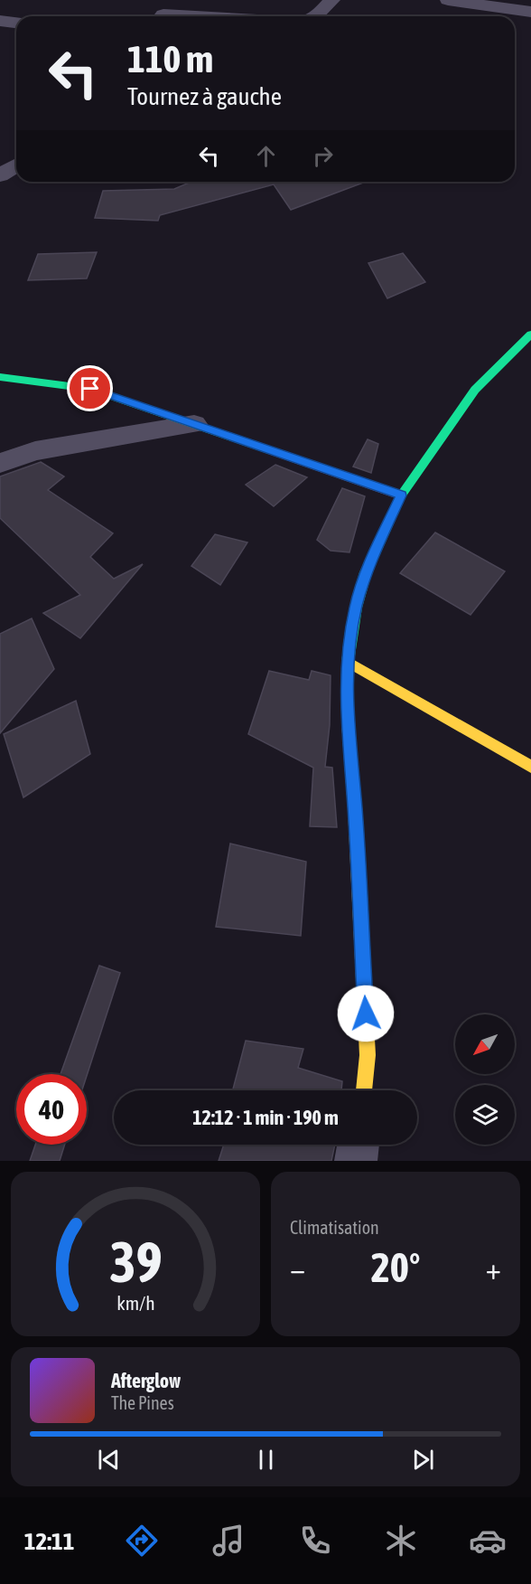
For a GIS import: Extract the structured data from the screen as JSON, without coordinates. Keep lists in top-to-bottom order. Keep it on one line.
{"north":"bottom left","page":{"turn":["110 m","Tournez à gauche"],"limit":"40","trip":"12:12 · 1 min · 190 m","tile":"Climatisation","heat":["−","20°","+"],"song":["Afterglow","The Pines"],"tabs":"12:11","gauge":["39","km/h"]}}
